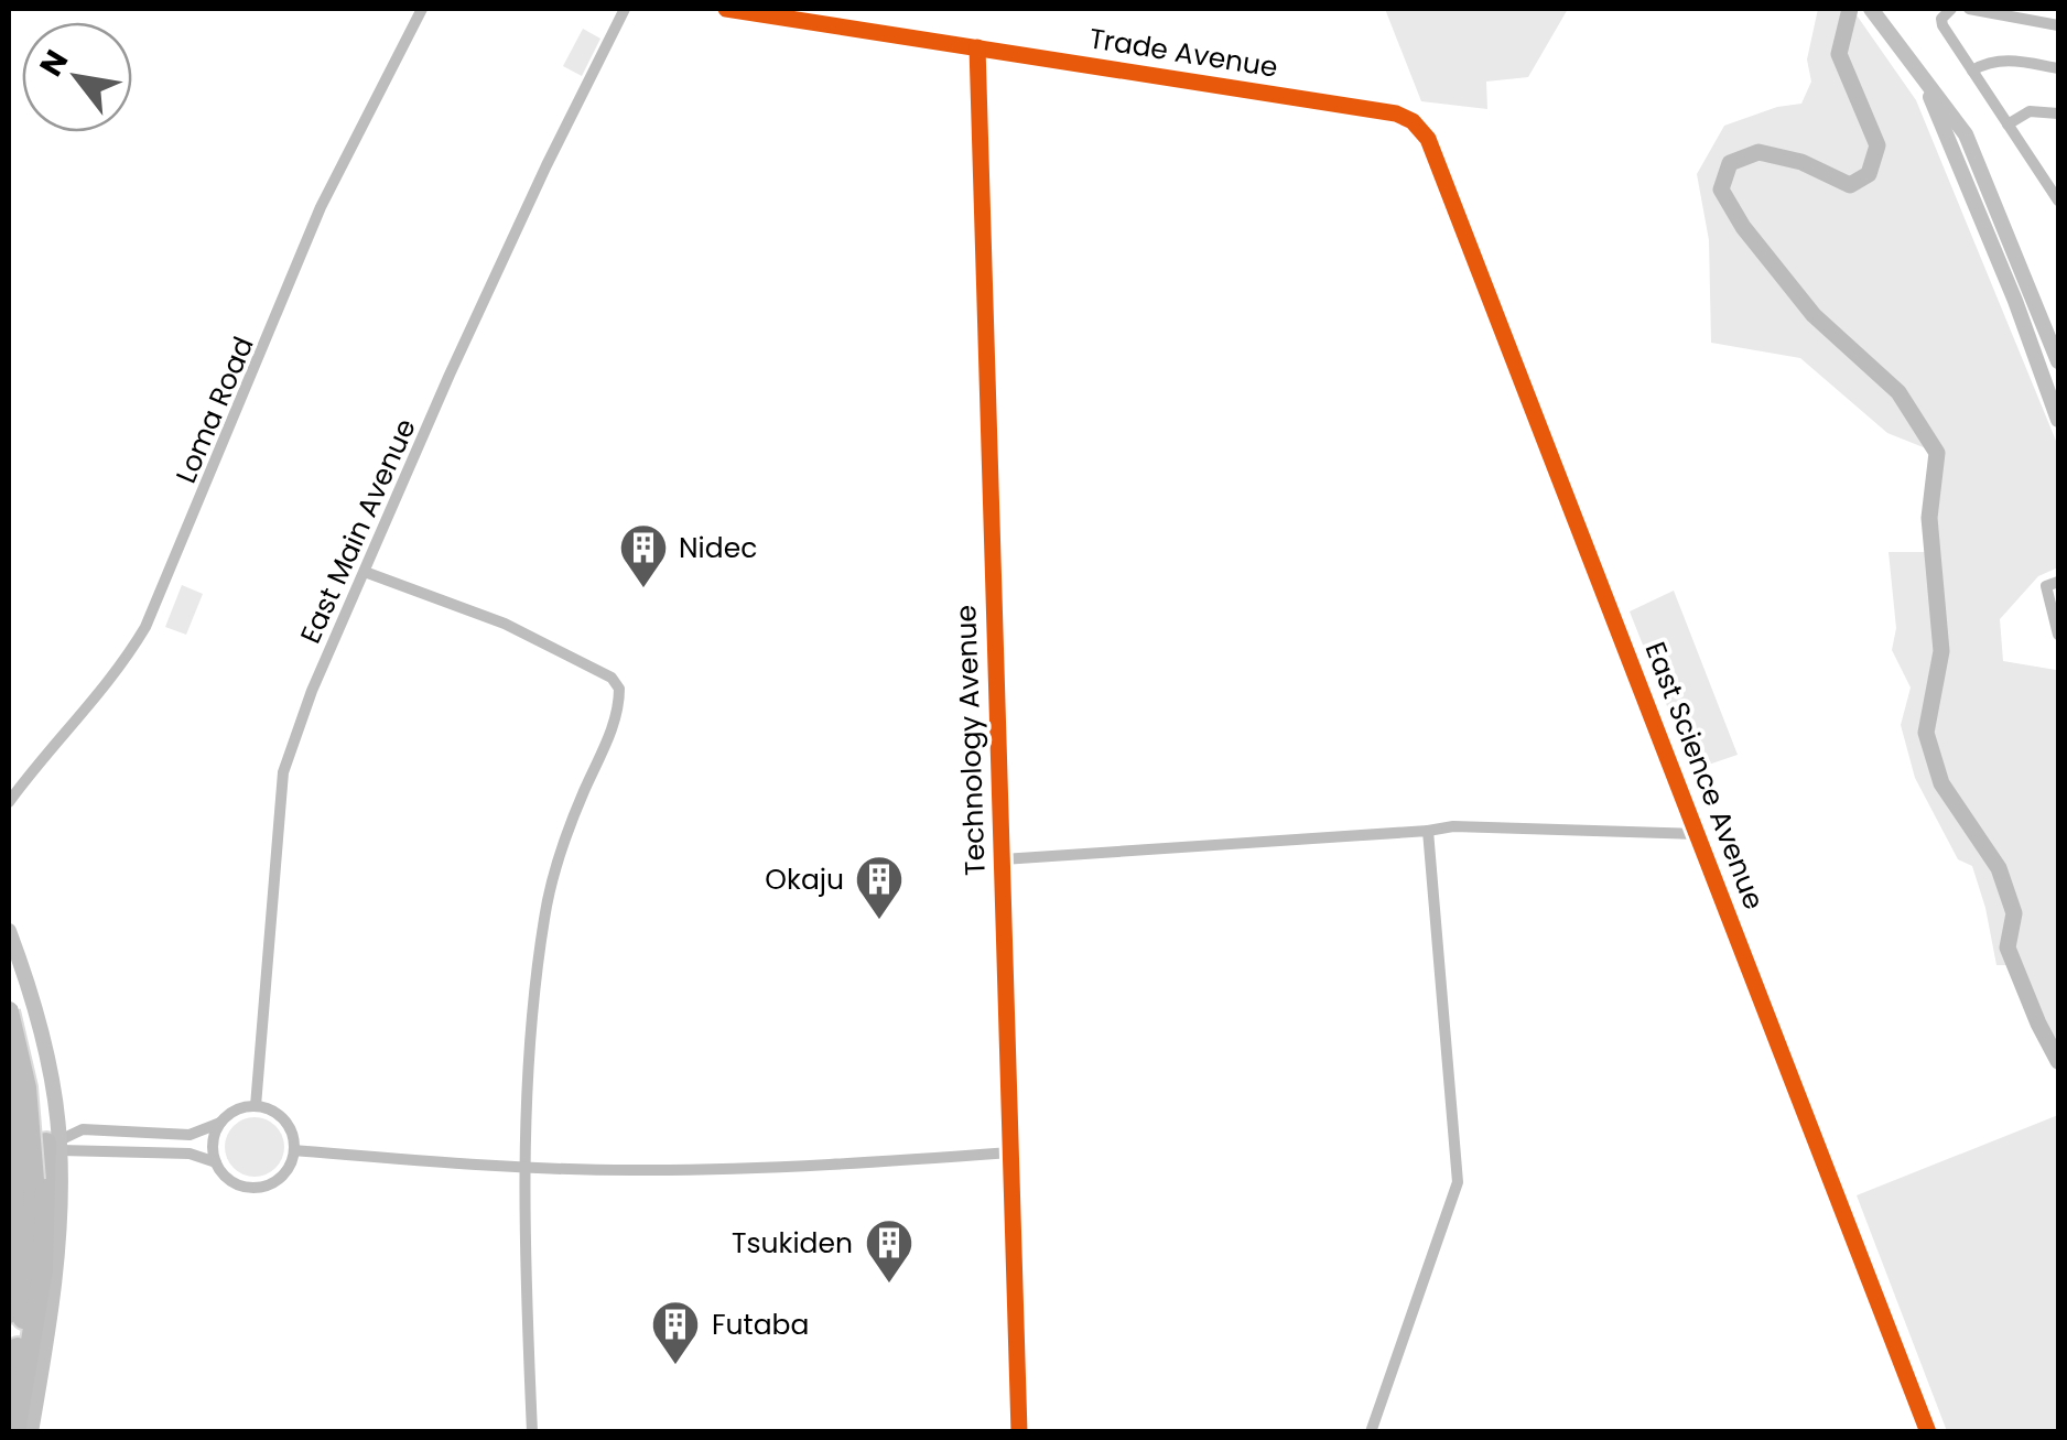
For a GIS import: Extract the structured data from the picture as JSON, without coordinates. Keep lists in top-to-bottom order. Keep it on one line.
{"streets":{"street":["Trade Avenue","Loma Road","East Main Avenue","Technology Avenue","East Science Avenue"]},"crossings":[["Trade Avenue","Technology Avenue"],["Trade Avenue","East Science Avenue"]],"places":{"building":["Nidec","Okaju","Tsukiden","Futaba"]},"north":"top left"}
